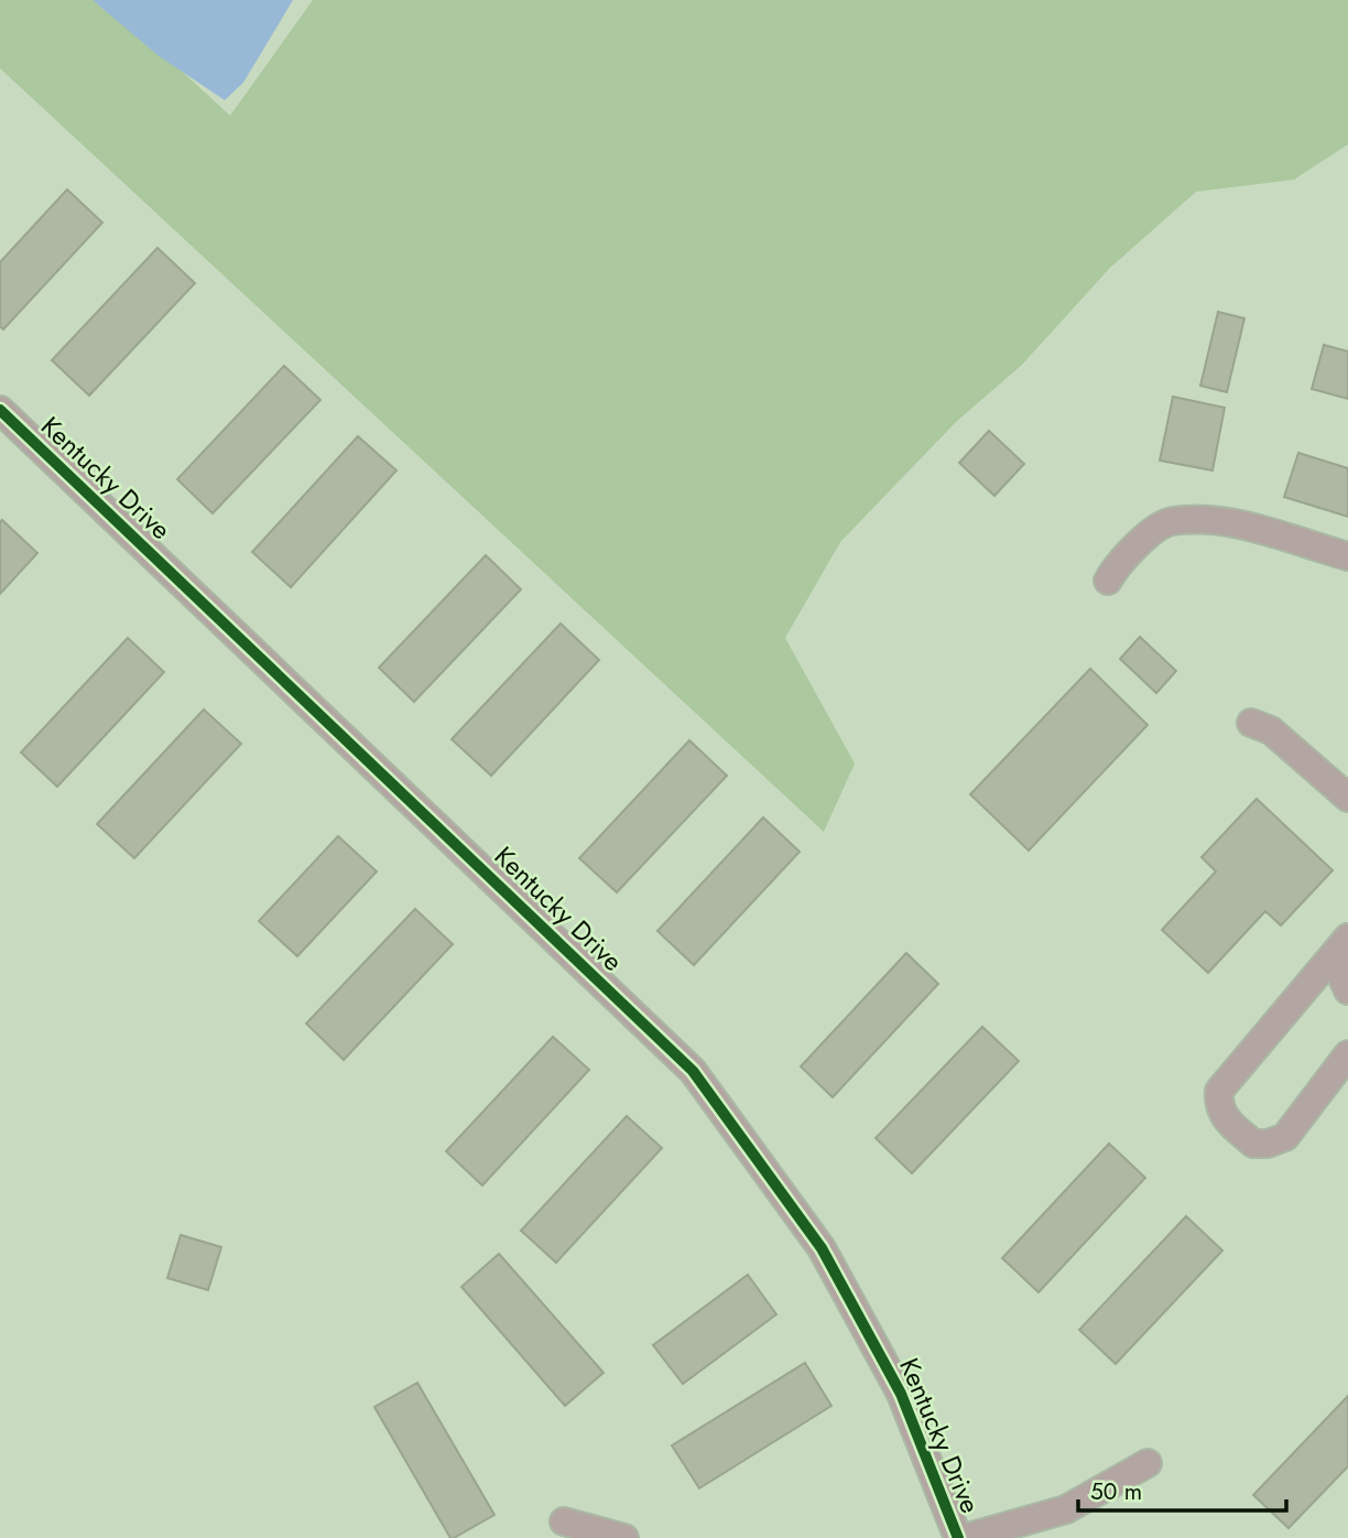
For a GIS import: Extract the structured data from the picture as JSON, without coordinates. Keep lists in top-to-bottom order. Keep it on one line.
{"streets":{"street":["Kentucky Drive"]},"scale_bar":"50 m"}
